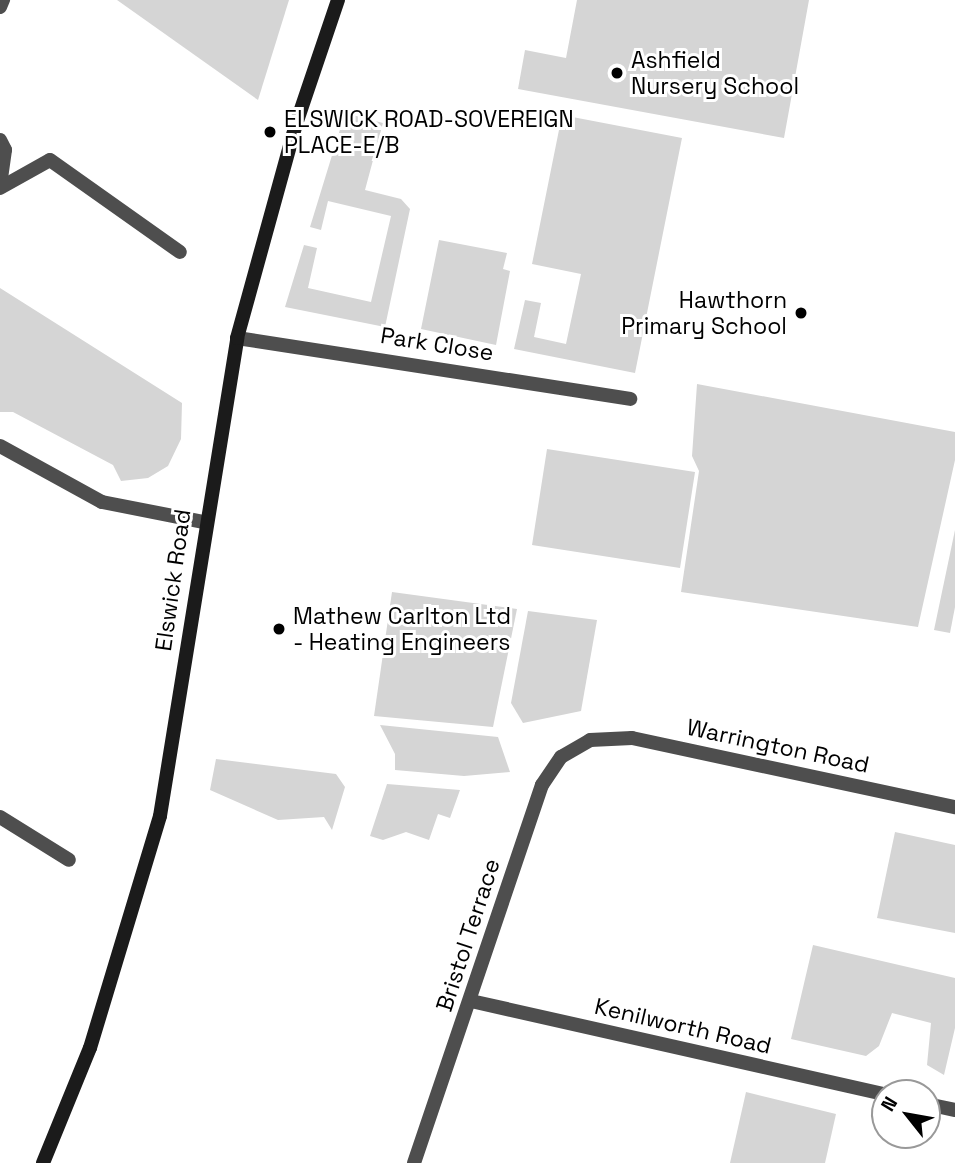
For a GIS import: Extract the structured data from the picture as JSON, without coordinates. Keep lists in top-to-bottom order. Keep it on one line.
{"streets":{"main road":["Elswick Road"],"street":["Park Close","Warrington Road","Bristol Terrace","Kenilworth Road"]},"crossings":[["Park Close","Elswick Road"],["Warrington Road","Bristol Terrace"],["Bristol Terrace","Kenilworth Road"]],"places":["Ashfield Nursery School","ELSWICK ROAD-SOVEREIGN PLACE-E/B","Hawthorn Primary School","Mathew Carlton Ltd - Heating Engineers"],"north":"top left"}
